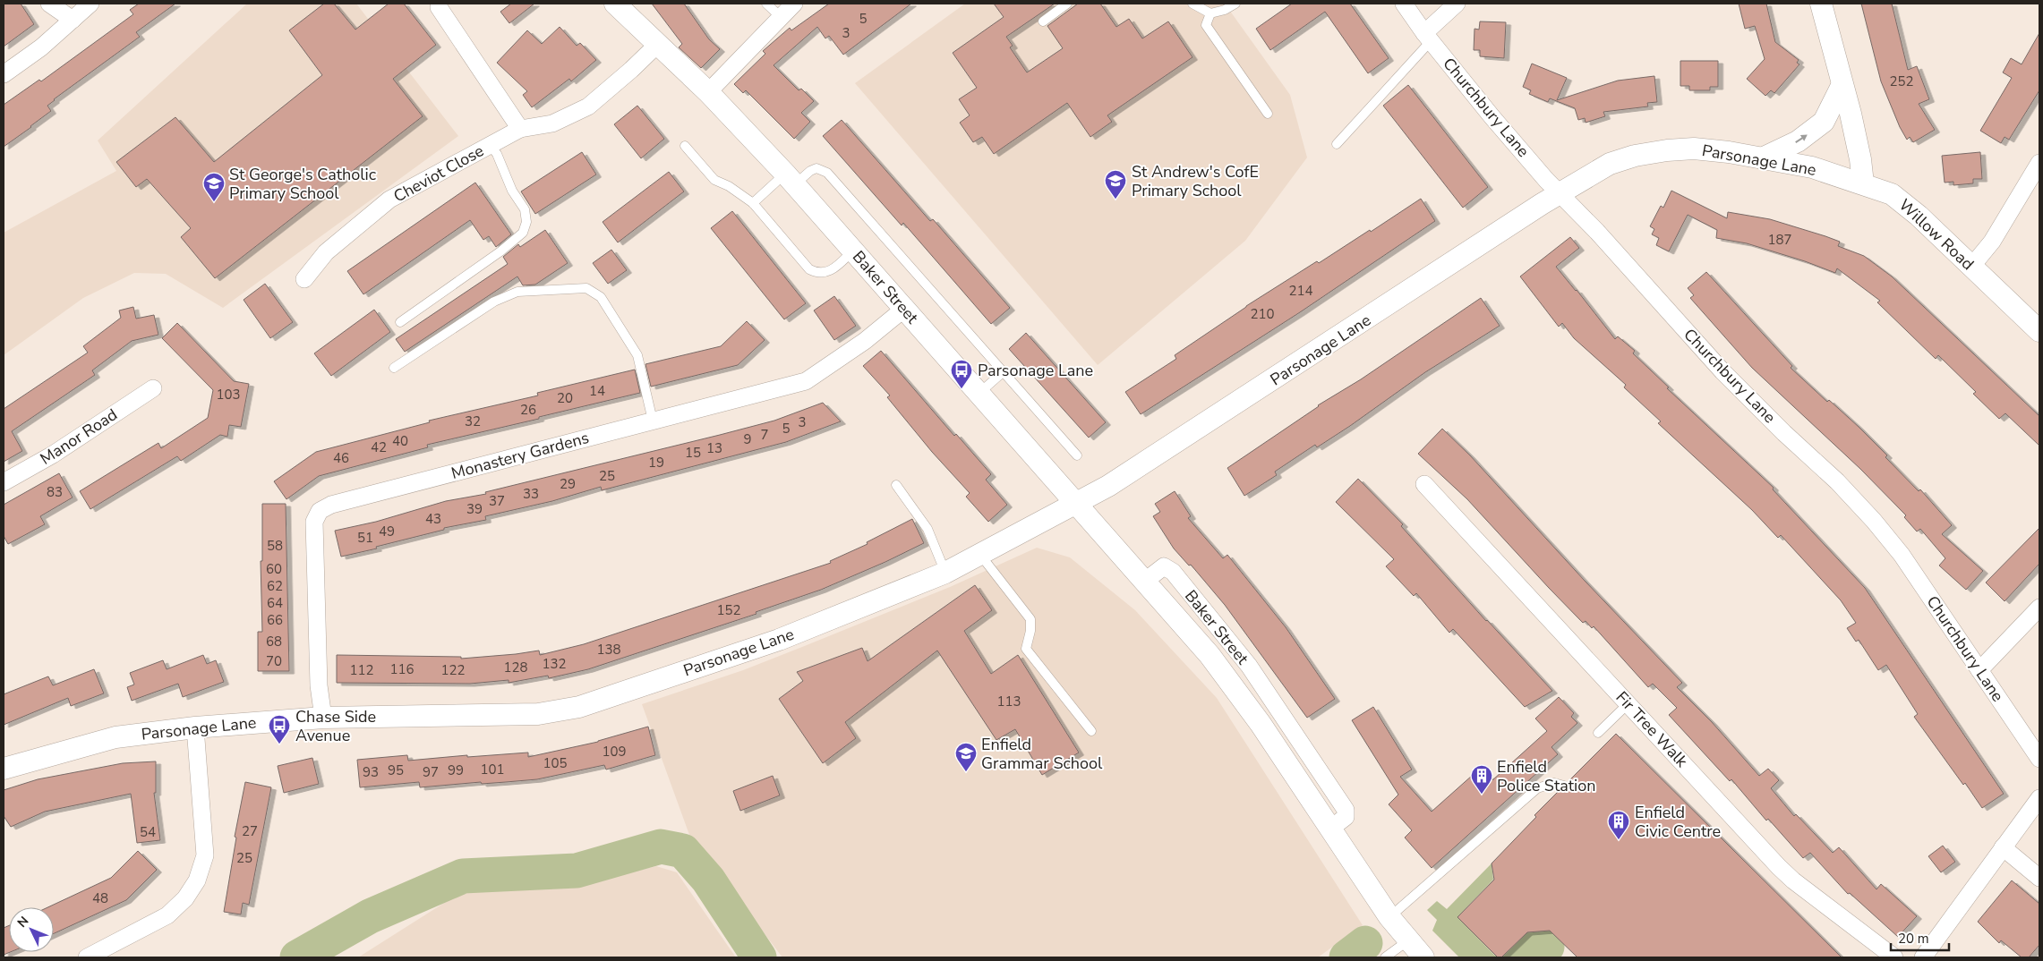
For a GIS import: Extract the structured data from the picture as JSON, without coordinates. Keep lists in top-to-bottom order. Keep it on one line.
{"streets":{"street":["Churchbury Lane","Parsonage Lane","Cheviot Close","Willow Road","Baker Street","Manor Road","Monastery Gardens","Fir Tree Walk"]},"crossings":[["Churchbury Lane","Parsonage Lane"],["Parsonage Lane","Willow Road"],["Parsonage Lane","Baker Street"],["Parsonage Lane","Monastery Gardens"],["Cheviot Close","Baker Street"],["Baker Street","Monastery Gardens"]],"places":{"school or university":["St Andrew's CofE Primary School","St George's Catholic Primary School","Enfield Grammar School"],"bus stop":["Parsonage Lane","Chase Side Avenue"],"building":["Enfield Police Station","Enfield Civic Centre"]},"house_numbers":["5","3","252","187","214","210","14","103","20","26","32","3","5","7","9","40","42","13","15","46","19","25","29","83","33","37","39","43","49","51","58","60","62","64","152","66","68","138","70","132","128","116","112","122","113","109","105","101","95","99","93","97","27","54","25","48"],"scale_bar":"20 m","north":"top left"}
